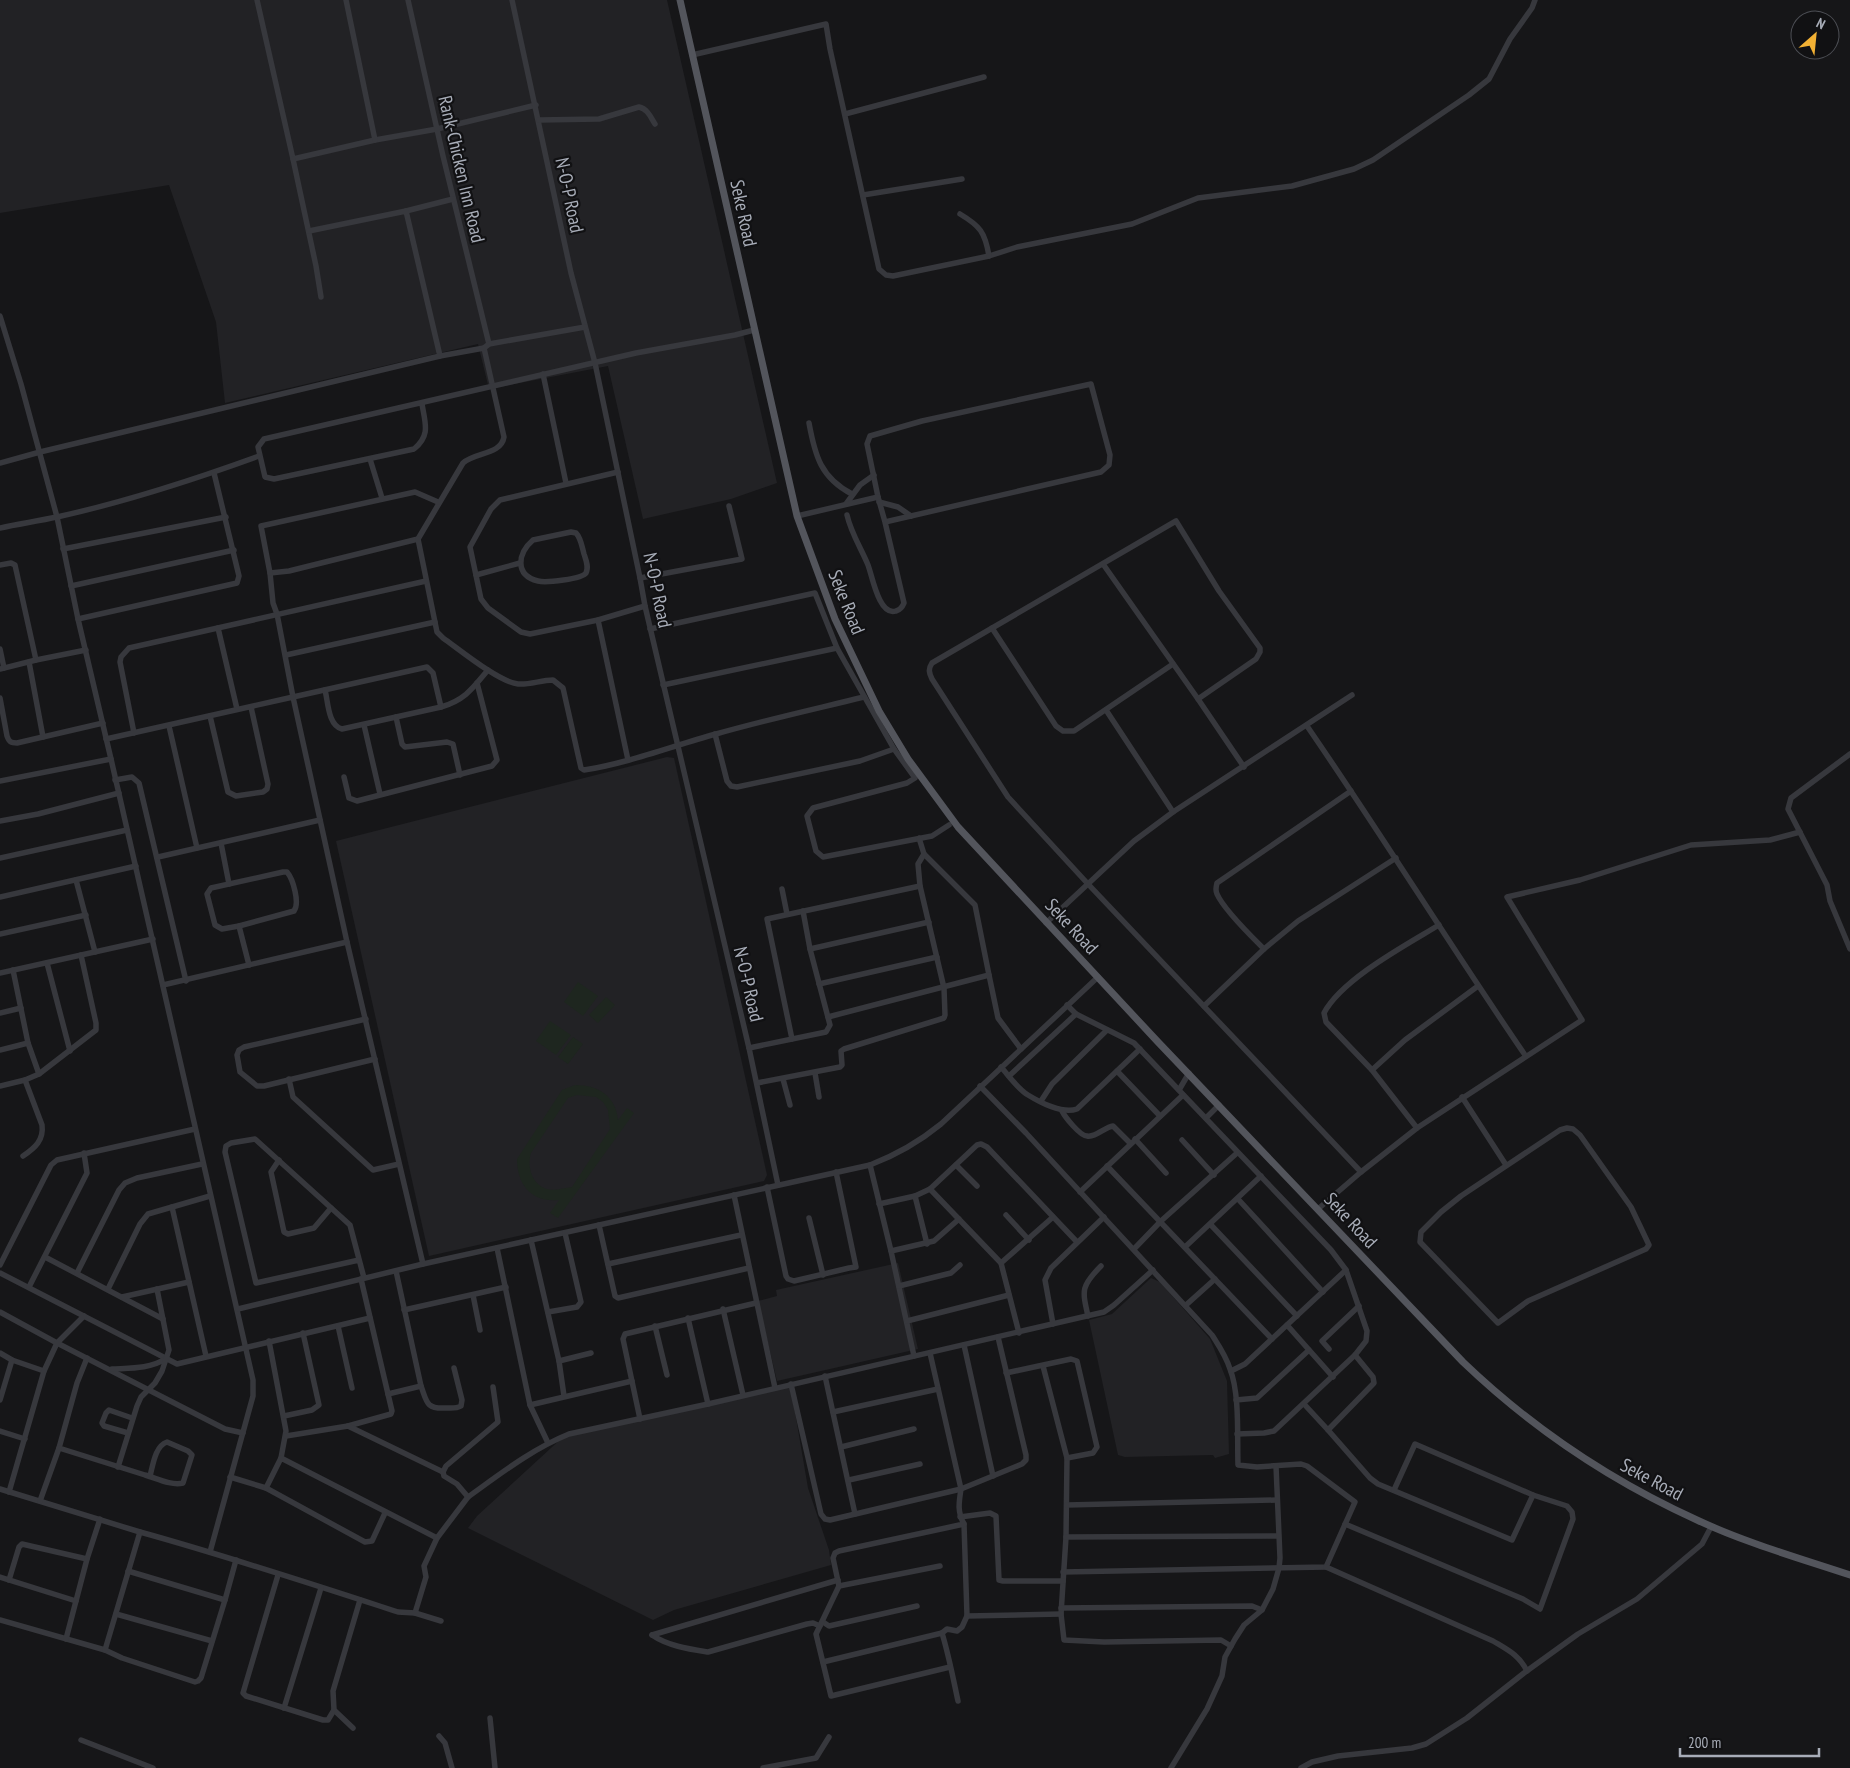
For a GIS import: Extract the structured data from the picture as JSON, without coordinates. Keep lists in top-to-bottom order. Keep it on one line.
{"streets":{"main road":["Seke Road"],"street":["Rank-Chicken Inn Road","N-O-P Road"]},"scale_bar":"200 m","north":"top right"}
